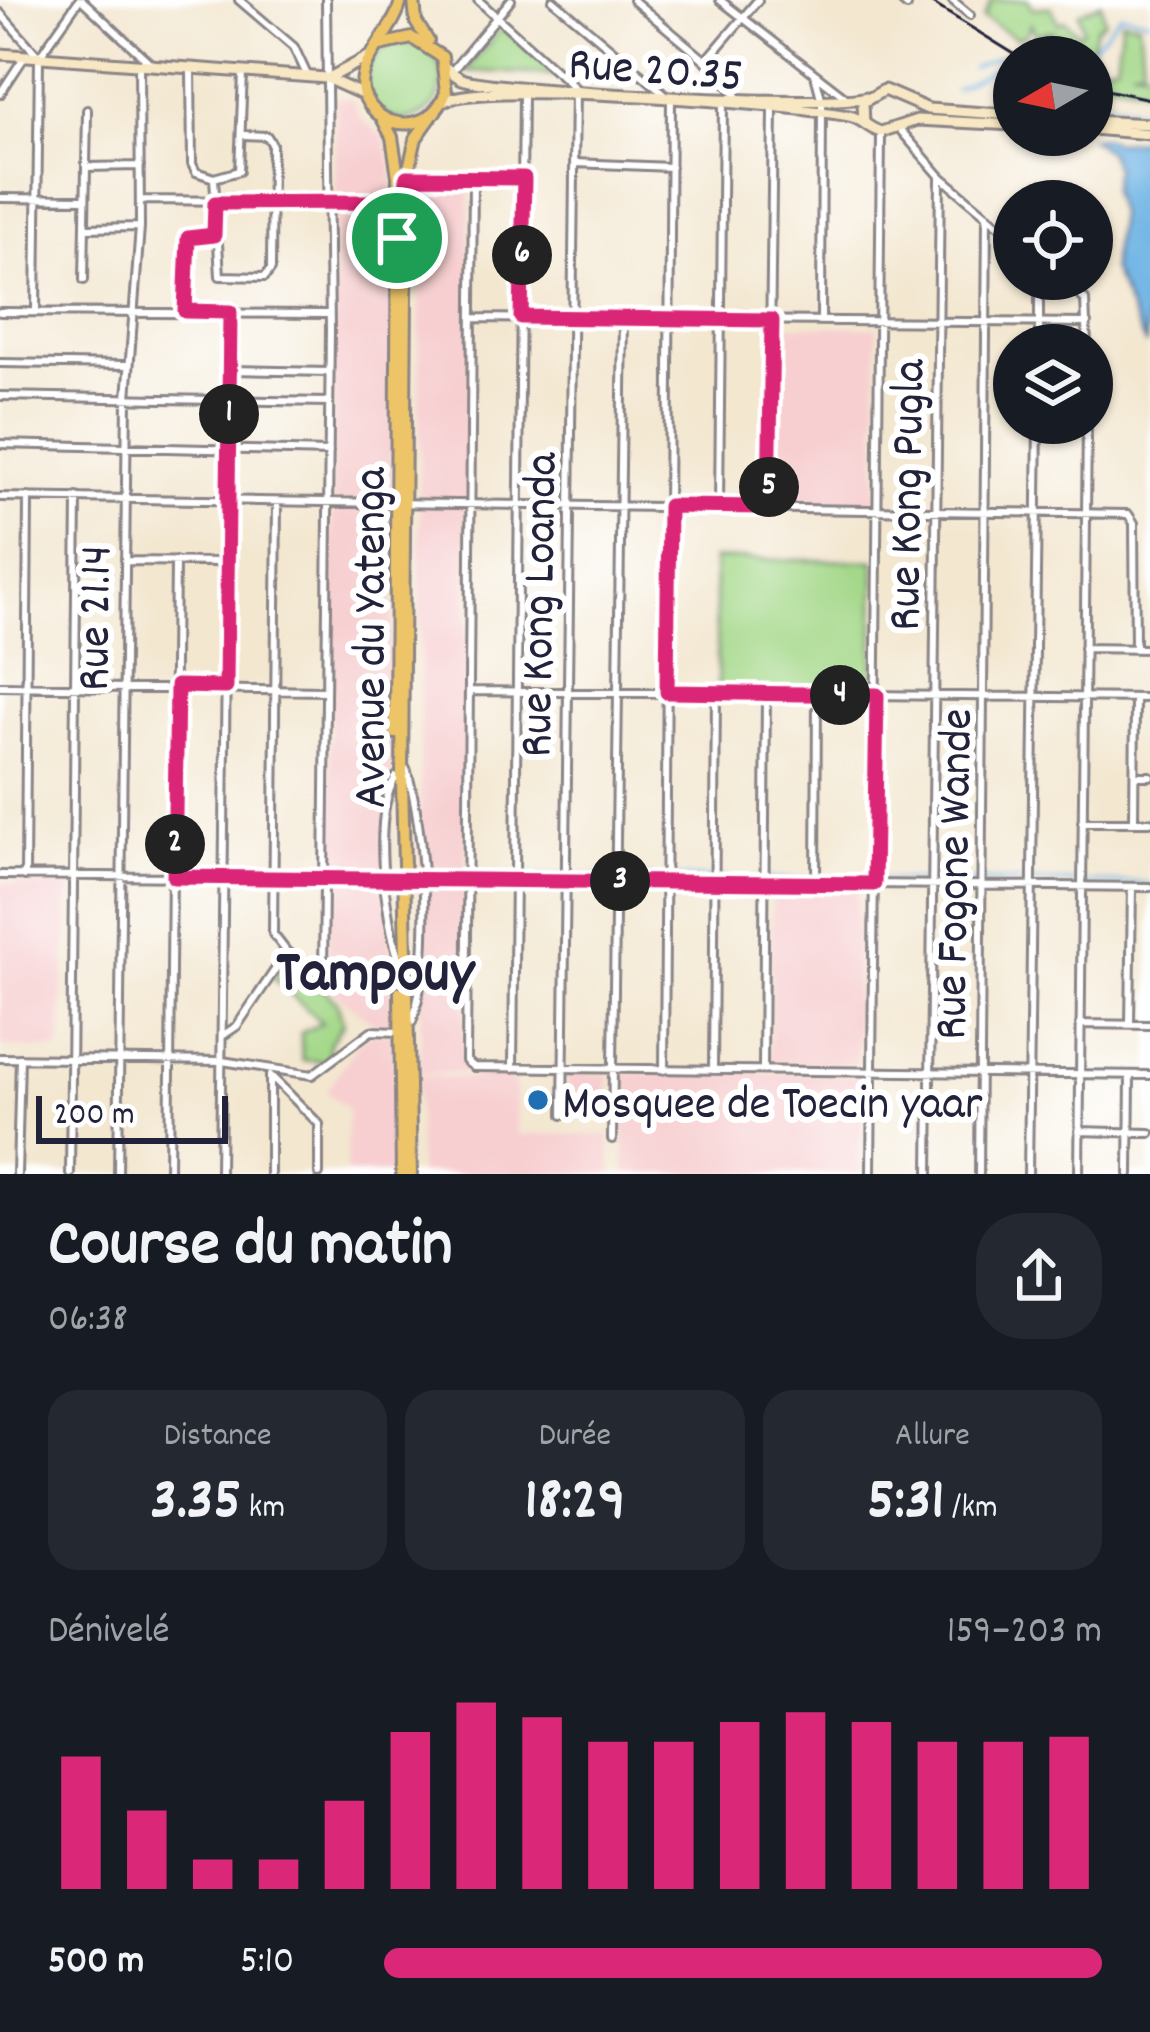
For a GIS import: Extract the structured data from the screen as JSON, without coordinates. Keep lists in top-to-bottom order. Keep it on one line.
{"streets":{"main road":["Rue 20.35","Avenue du Yatenga"],"street":["Rue Kong Pugla","Rue Kong Loanda","Rue 21.14","Rue Fogone Wande"]},"crossings":[["Rue 20.35","Rue Kong Loanda"],["Rue 20.35","Avenue du Yatenga"]],"districts":["Tampouy"],"places":["Mosquee de Toecin yaar"],"scale_bar":"200 m","north":"left","page":{"pins":["6","1","5","4","2","3"],"scale":"200 m","heading":["Course du matin","06:38"],"stats":[["Distance","3.35 km"],["Durée","18:29"],["Allure","5:31 /km"]],"chart":["Dénivelé","159–203 m"],"list":[{"name":"500 m","note":"5:10"}]}}
